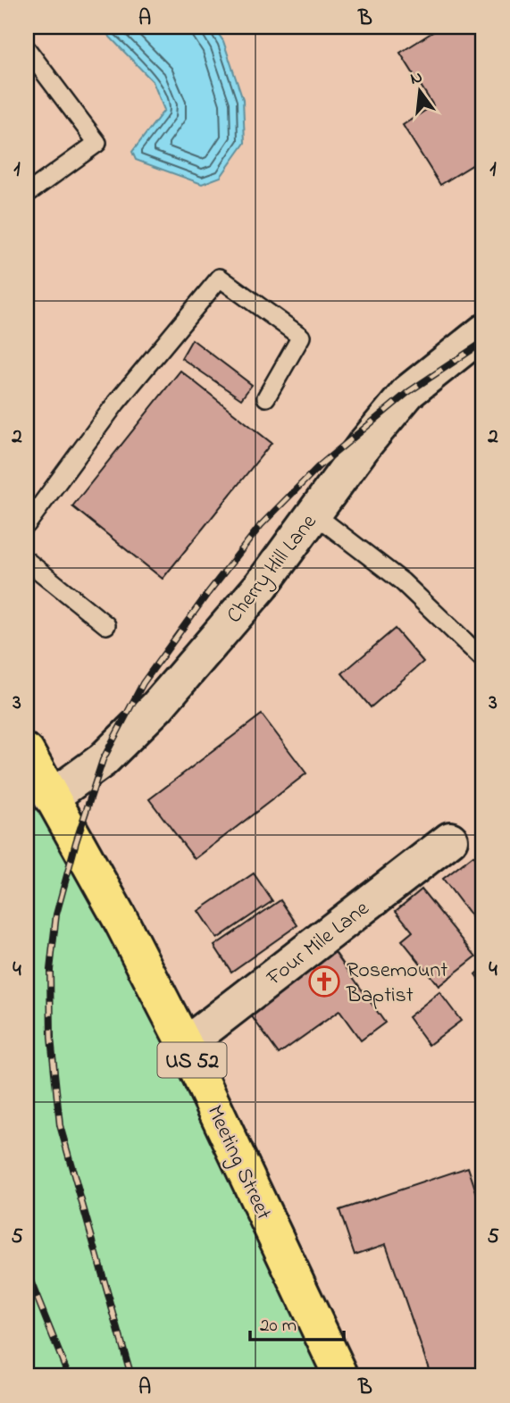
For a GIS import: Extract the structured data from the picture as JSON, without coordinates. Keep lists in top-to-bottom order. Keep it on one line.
{"streets":{"main road":["US 52","Meeting Street"],"street":["Cherry Hill Lane","Four Mile Lane"]},"crossings":[["Cherry Hill Lane","Meeting Street"],["Four Mile Lane","Meeting Street"]],"places":{"church":["Rosemount Baptist"]},"scale_bar":"20 m","north":"top","grid":{"columns":["A","B"],"rows":["1","2","3","4","5"]}}
